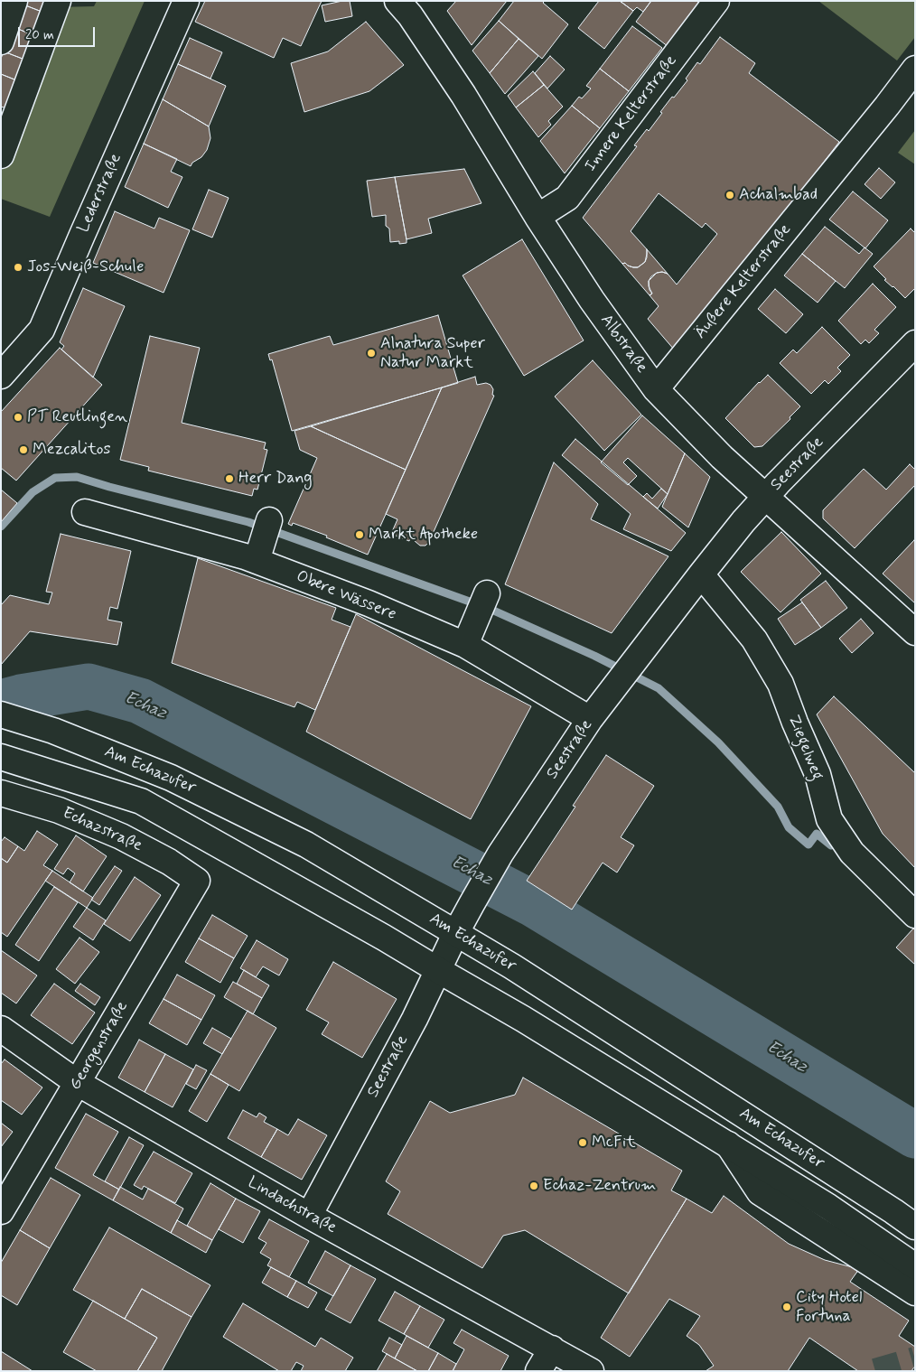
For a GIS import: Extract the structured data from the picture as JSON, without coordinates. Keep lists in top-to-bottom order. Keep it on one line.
{"streets":{"street":["Innere Kelterstraße","Lederstraße","Äußere Kelterstraße","Albstraße","Seestraße","Obere Wässere","Ziegelweg","Am Echazufer","Echazstraße","Georgenstraße","Lindachstraße"]},"crossings":[["Innere Kelterstraße","Albstraße"],["Äußere Kelterstraße","Albstraße"],["Albstraße","Seestraße"],["Seestraße","Obere Wässere"],["Seestraße","Ziegelweg"],["Seestraße","Am Echazufer"],["Seestraße","Lindachstraße"],["Echazstraße","Georgenstraße"],["Georgenstraße","Lindachstraße"]],"water":["Echaz"],"places":["Achalmbad","Jos-Weiß-Schule","Alnatura Super Natur Markt","PT Reutlingen","Mezcalitos","Herr Dang","Markt Apotheke","McFit","Echaz-Zentrum","City Hotel Fortuna"],"scale_bar":"20 m"}
